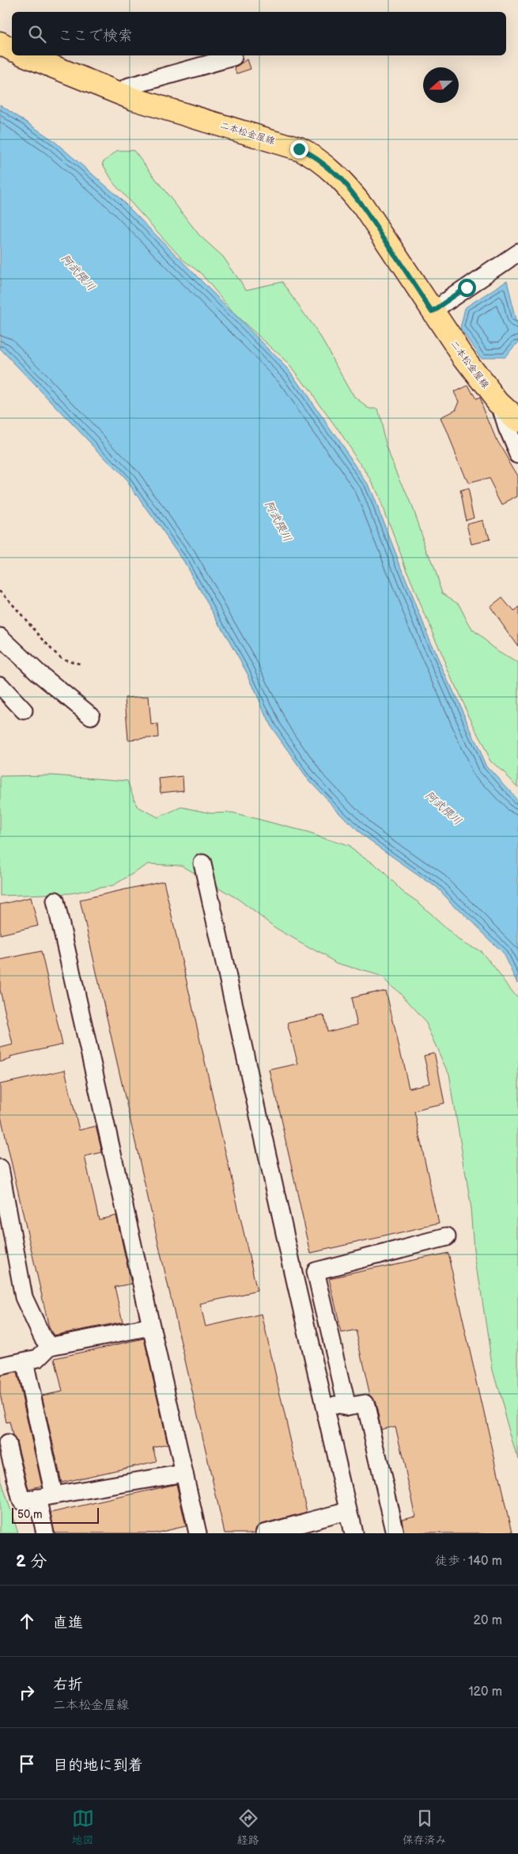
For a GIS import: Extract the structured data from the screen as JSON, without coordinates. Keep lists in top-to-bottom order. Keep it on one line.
{"streets":{"main road":["二本松金屋線"]},"water":["阿武隈川"],"scale_bar":"50 m","north":"left","page":{"search":"ここで検索","scale":"50 m","heading":["2 分","徒歩 · 140 m"],"list":[["直進","20 m"],["右折","二本松金屋線","120 m"],"目的地に到着"],"nav":["地図","経路","保存済み"]}}
